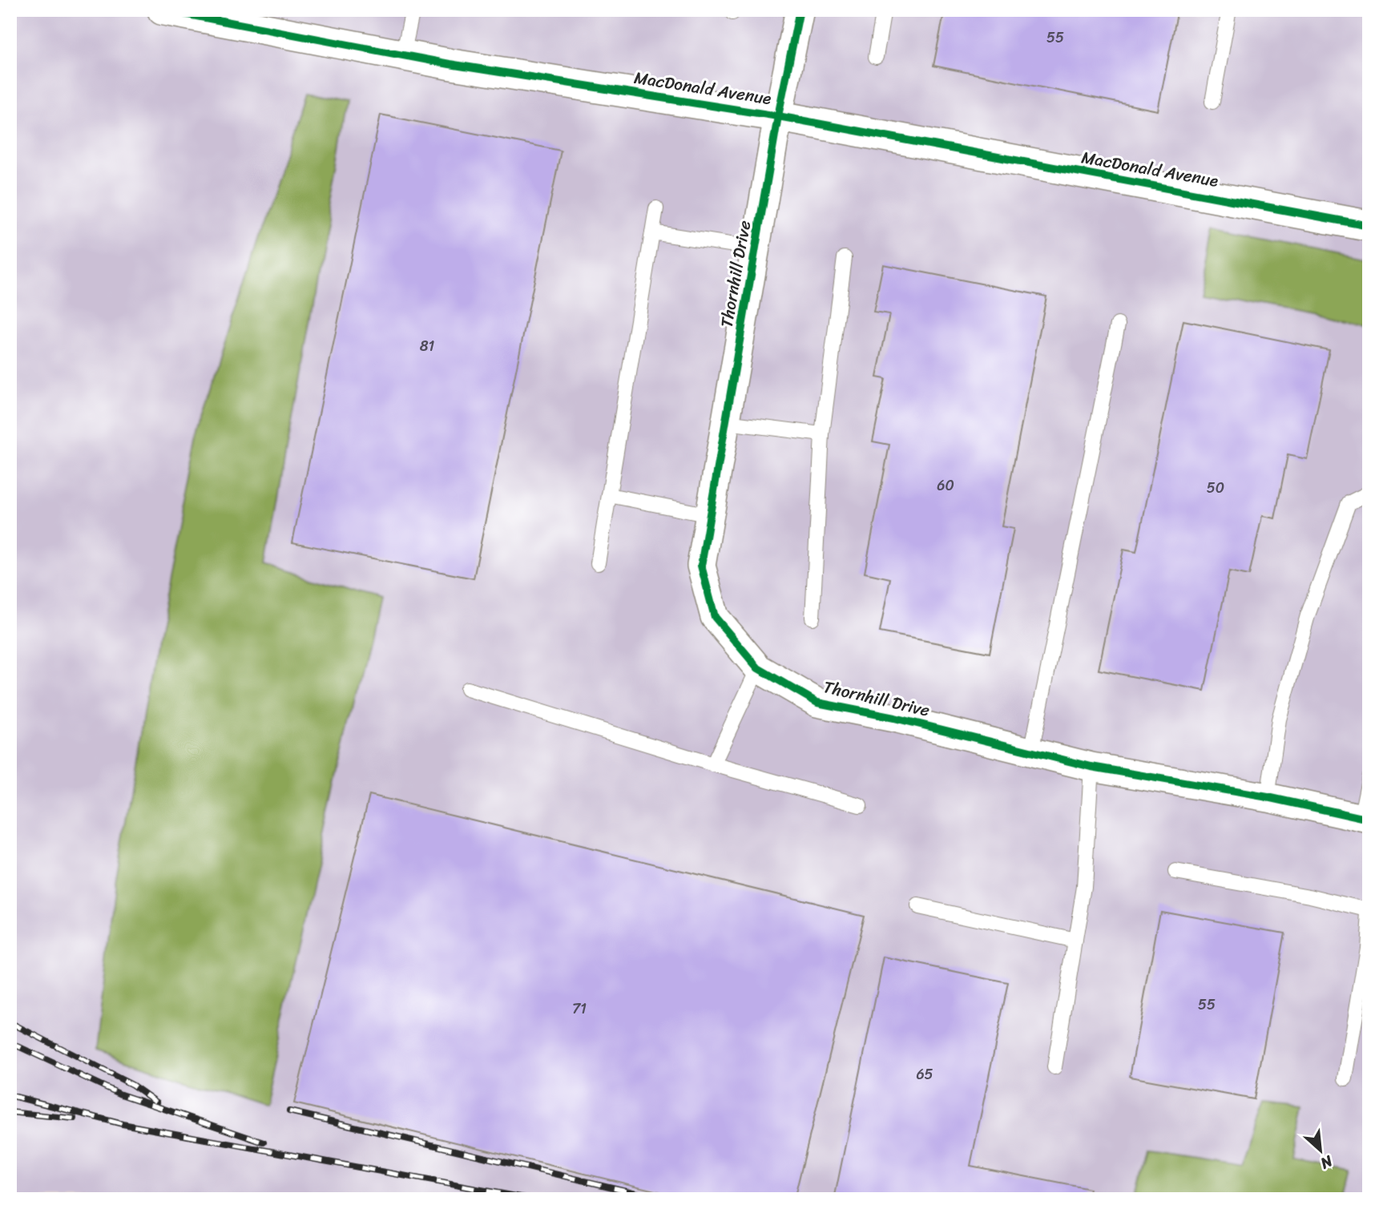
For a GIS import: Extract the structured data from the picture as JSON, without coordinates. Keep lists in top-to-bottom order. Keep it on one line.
{"streets":{"street":["MacDonald Avenue","Thornhill Drive"]},"crossings":[["MacDonald Avenue","Thornhill Drive"]],"house_numbers":["55","81","60","50","55","71","65"],"north":"bottom right"}
